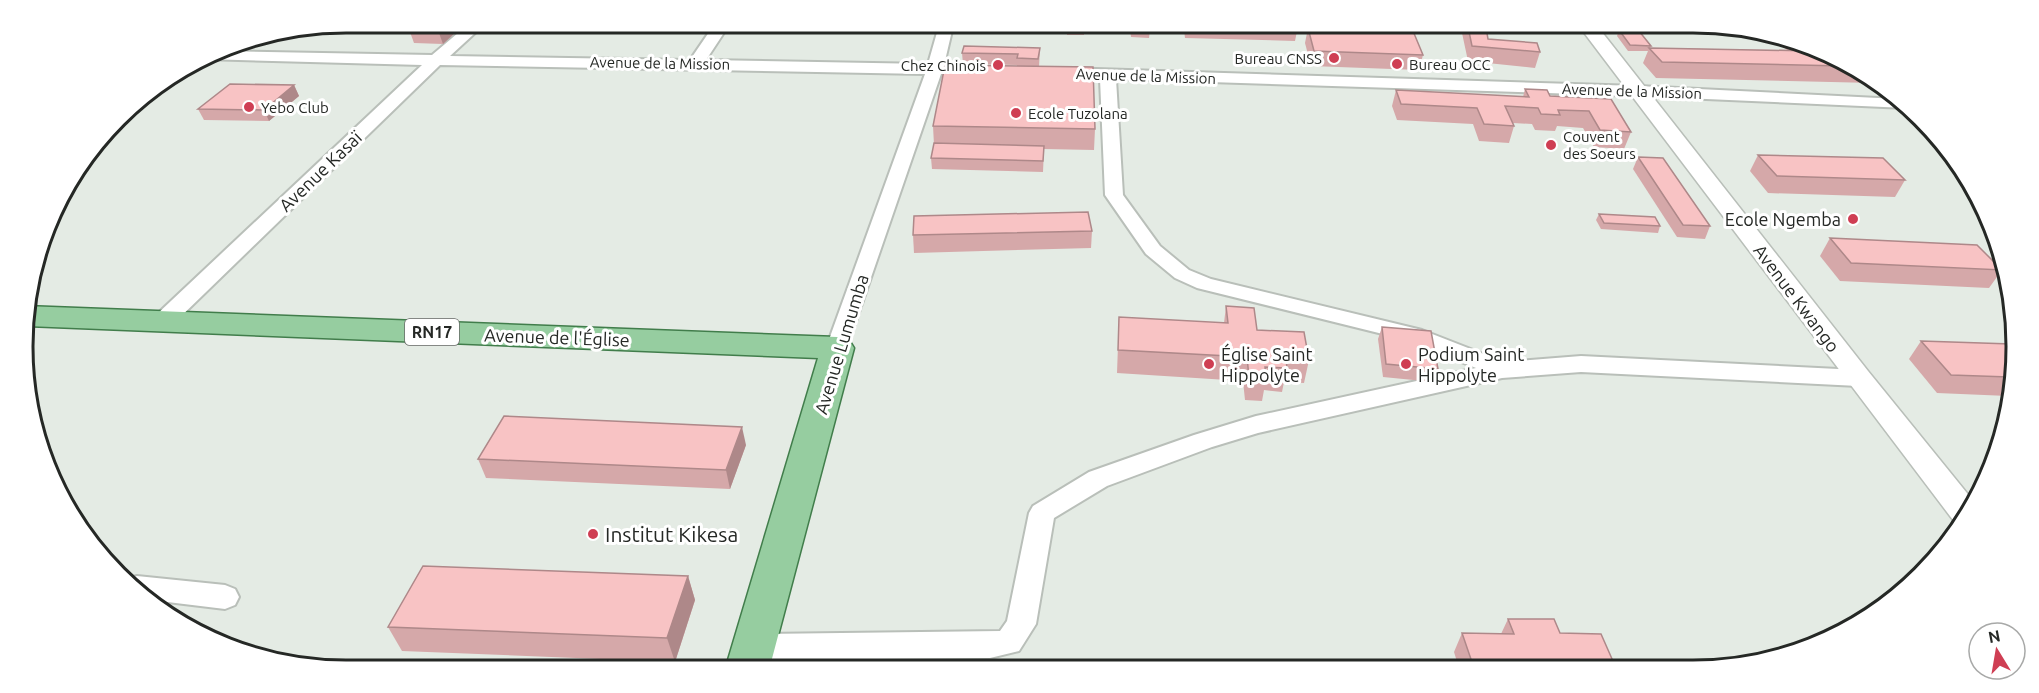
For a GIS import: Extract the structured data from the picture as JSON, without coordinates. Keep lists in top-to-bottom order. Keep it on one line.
{"streets":{"main road":["RN17","Avenue de l'Église","Avenue Lumumba"],"street":["Avenue de la Mission","Avenue Kasaï","Avenue Kwango"]},"crossings":[["Avenue de la Mission","Avenue Kasaï"],["Avenue de la Mission","Avenue Kwango"],["Avenue de la Mission","Avenue Lumumba"],["Avenue Kasaï","Avenue de l'Église"],["Avenue de l'Église","Avenue Lumumba"]],"places":["Bureau CNSS","Bureau OCC","Chez Chinois","Yebo Club","Ecole Tuzolana","Couvent des Soeurs","Ecole Ngemba","Église Saint Hippolyte","Podium Saint Hippolyte","Institut Kikesa"],"north":"top"}
